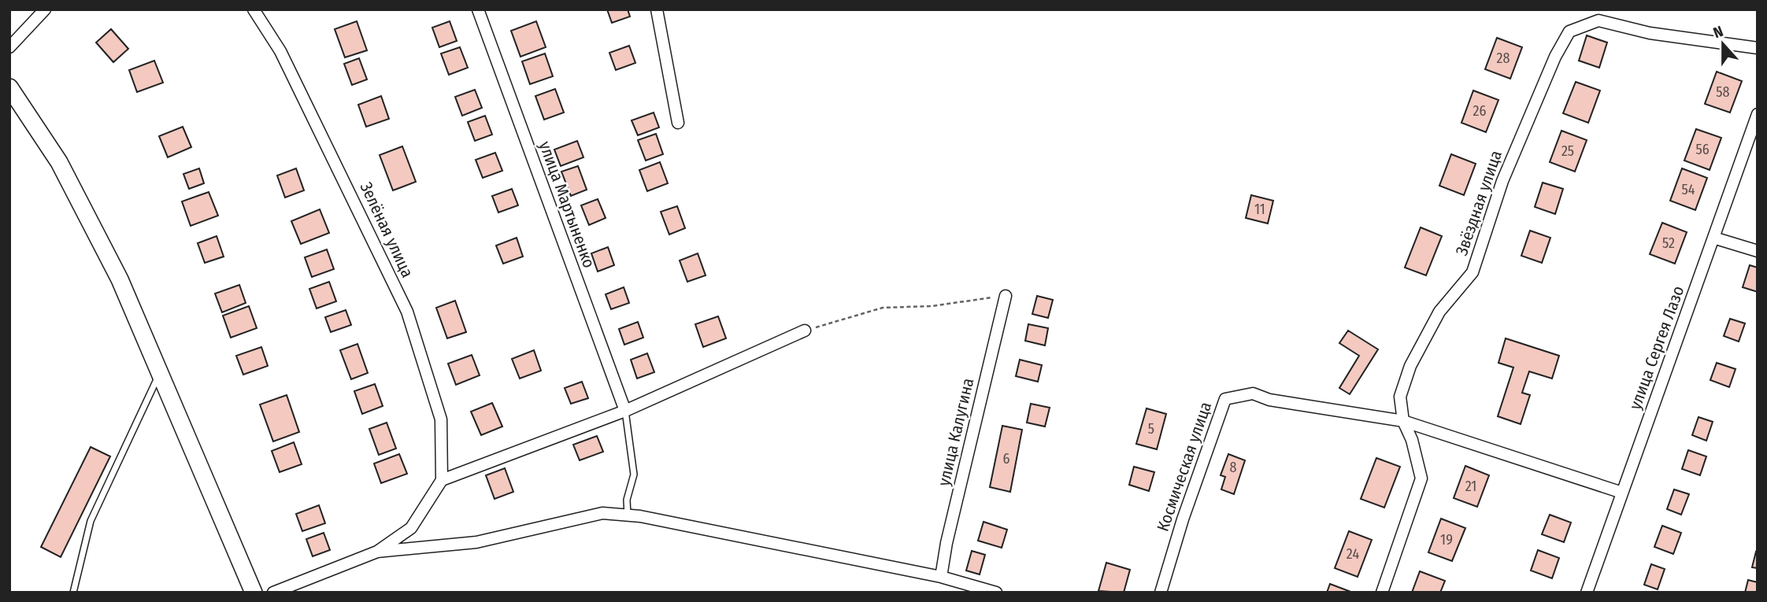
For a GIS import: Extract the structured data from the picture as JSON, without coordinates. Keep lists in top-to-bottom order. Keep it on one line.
{"streets":{"street":["Звёздная улица","улица Мартыненко","Зелёная улица","улица Сергея Лазо","улица Калугина","Космическая улица"]},"crossings":[["Звёздная улица","Космическая улица"]],"house_numbers":["28","58","26","56","25","54","11","52","5","6","8","21","19","24"],"north":"top"}
